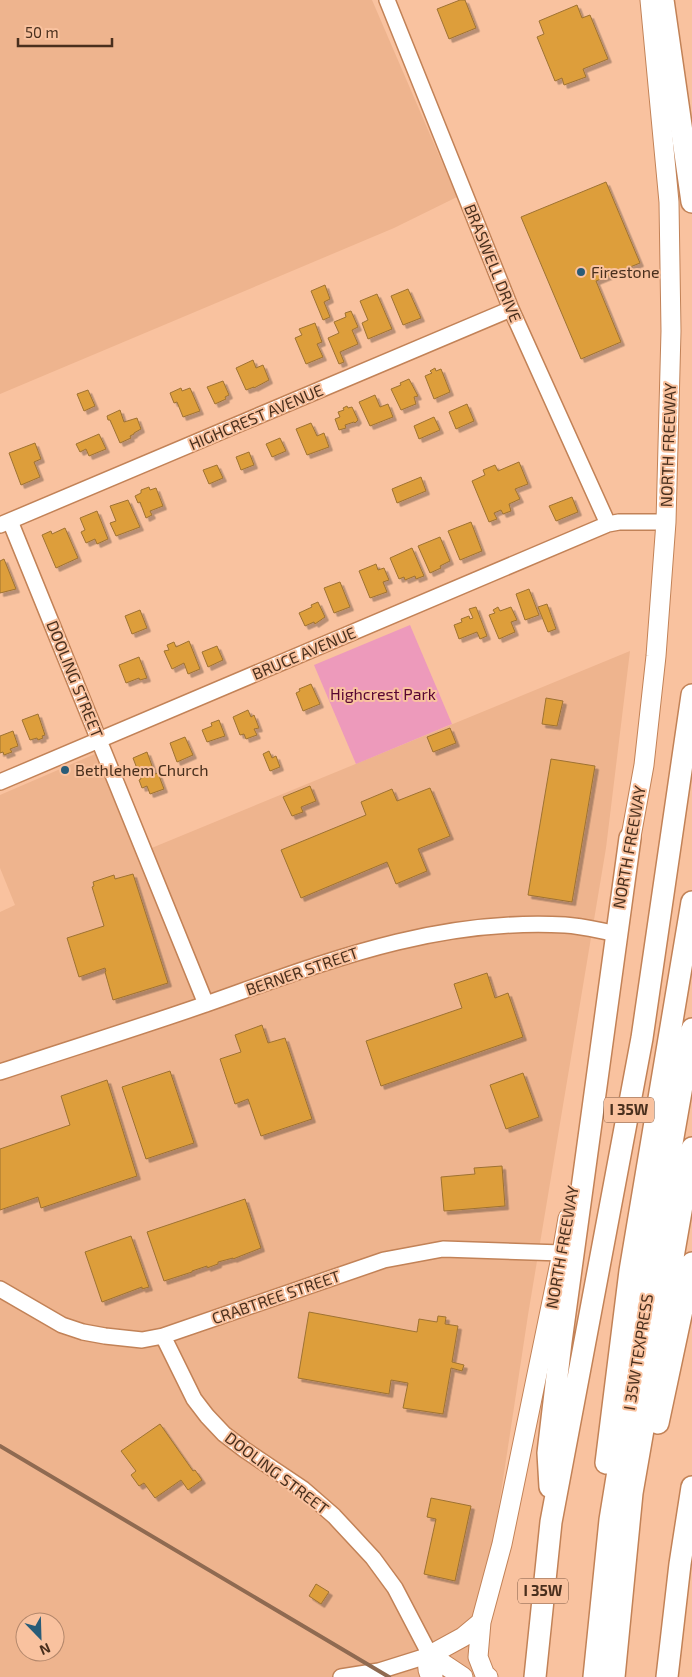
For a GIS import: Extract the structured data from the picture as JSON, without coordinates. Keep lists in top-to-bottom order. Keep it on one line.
{"streets":{"highway":["I 35W","I 35W TEXPRESS"],"main road":["NORTH FREEWAY"],"street":["BRASWELL DRIVE","HIGHCREST AVENUE","BRUCE AVENUE","DOOLING STREET","BERNER STREET","CRABTREE STREET"]},"crossings":[["BRASWELL DRIVE","HIGHCREST AVENUE"],["BRASWELL DRIVE","BRUCE AVENUE"],["HIGHCREST AVENUE","DOOLING STREET"],["NORTH FREEWAY","BRUCE AVENUE"],["NORTH FREEWAY","BERNER STREET"],["NORTH FREEWAY","CRABTREE STREET"],["BRUCE AVENUE","DOOLING STREET"],["DOOLING STREET","BERNER STREET"],["DOOLING STREET","CRABTREE STREET"]],"parks":["Highcrest Park"],"places":["Firestone","Bethlehem Church"],"scale_bar":"50 m","north":"bottom right"}
